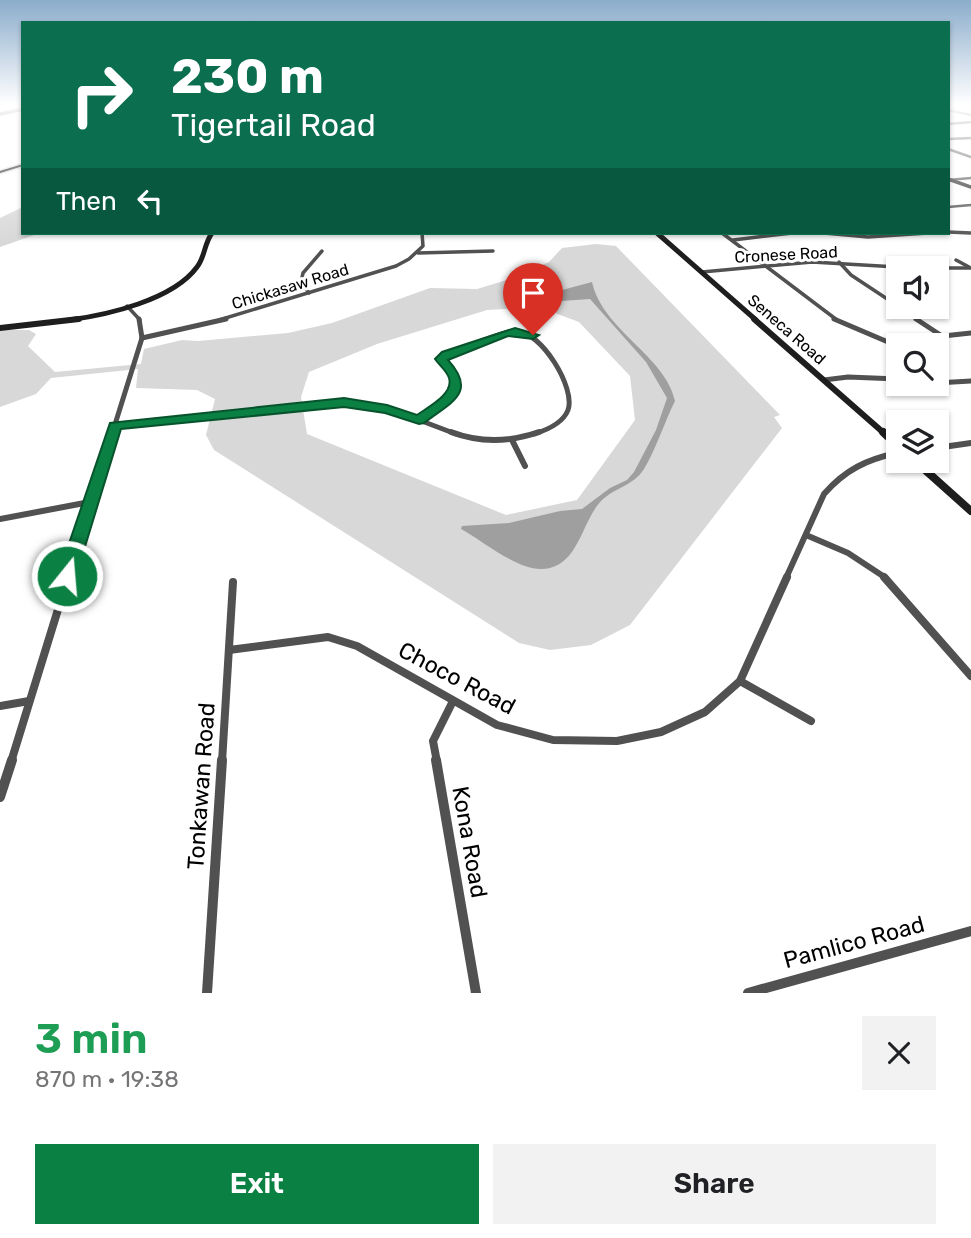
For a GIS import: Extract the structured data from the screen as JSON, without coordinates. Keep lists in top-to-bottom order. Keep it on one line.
{"streets":{"street":["Cronese Road","Chickasaw Road","Seneca Road","Choco Road","Tonkawan Road","Kona Road","Pamlico Road"]},"crossings":[["Cronese Road","Seneca Road"],["Choco Road","Tonkawan Road"],["Choco Road","Kona Road"]],"page":{"turn":["230 m","Tigertail Road"],"then":"Then","heading":["3 min","870 m · 19:38"],"buttons":["Exit","Share"]}}
